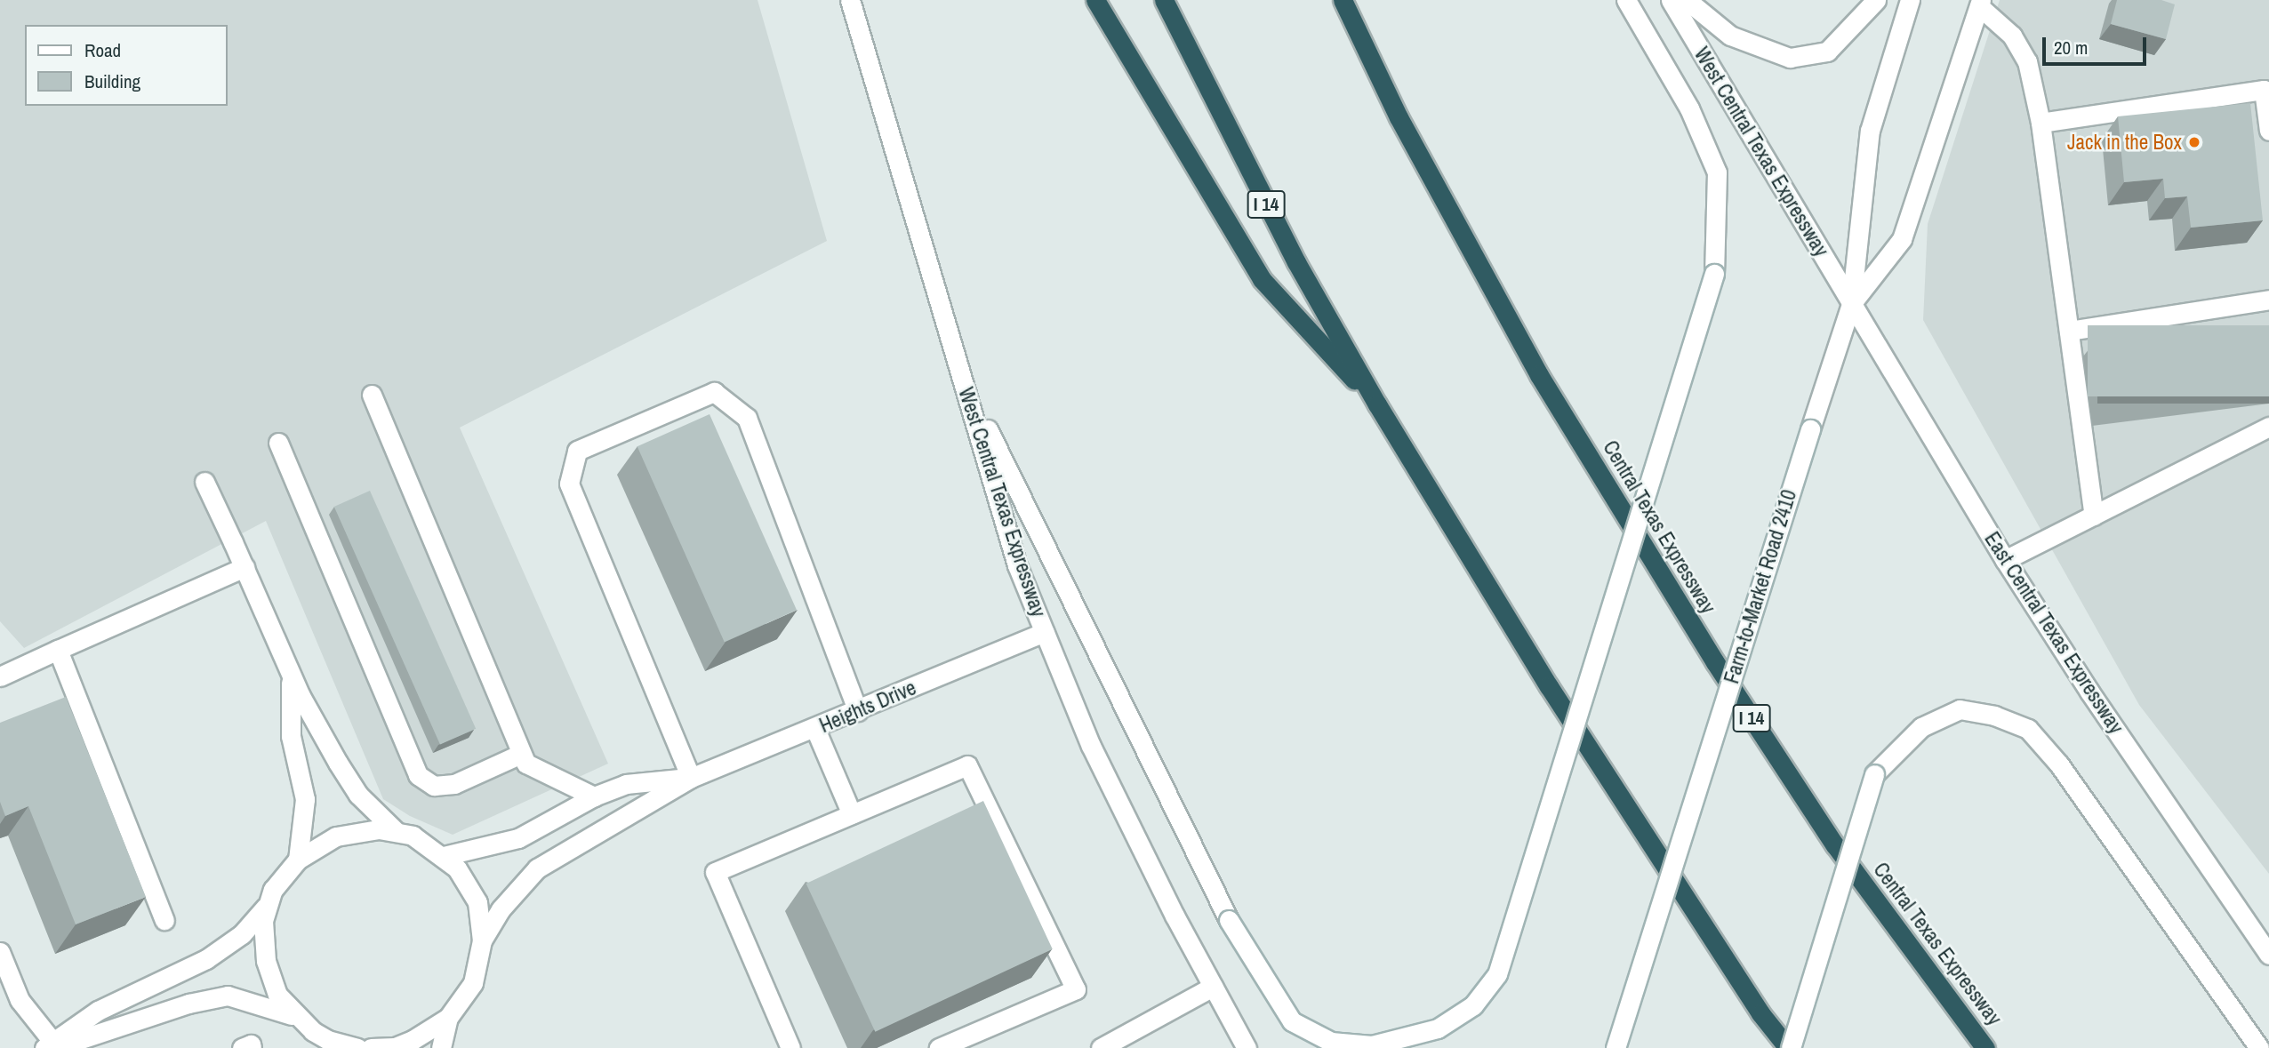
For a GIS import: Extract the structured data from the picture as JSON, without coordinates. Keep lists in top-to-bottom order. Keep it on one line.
{"streets":{"highway":["I 14","Central Texas Expressway"],"main road":["West Central Texas Expressway","Farm-to-Market Road 2410","East Central Texas Expressway","Heights Drive"]},"crossings":[["West Central Texas Expressway","Farm-to-Market Road 2410"],["West Central Texas Expressway","East Central Texas Expressway"],["West Central Texas Expressway","Heights Drive"],["Farm-to-Market Road 2410","East Central Texas Expressway"]],"places":["Jack in the Box"],"legend":["Road","Building"],"scale_bar":"20 m"}
